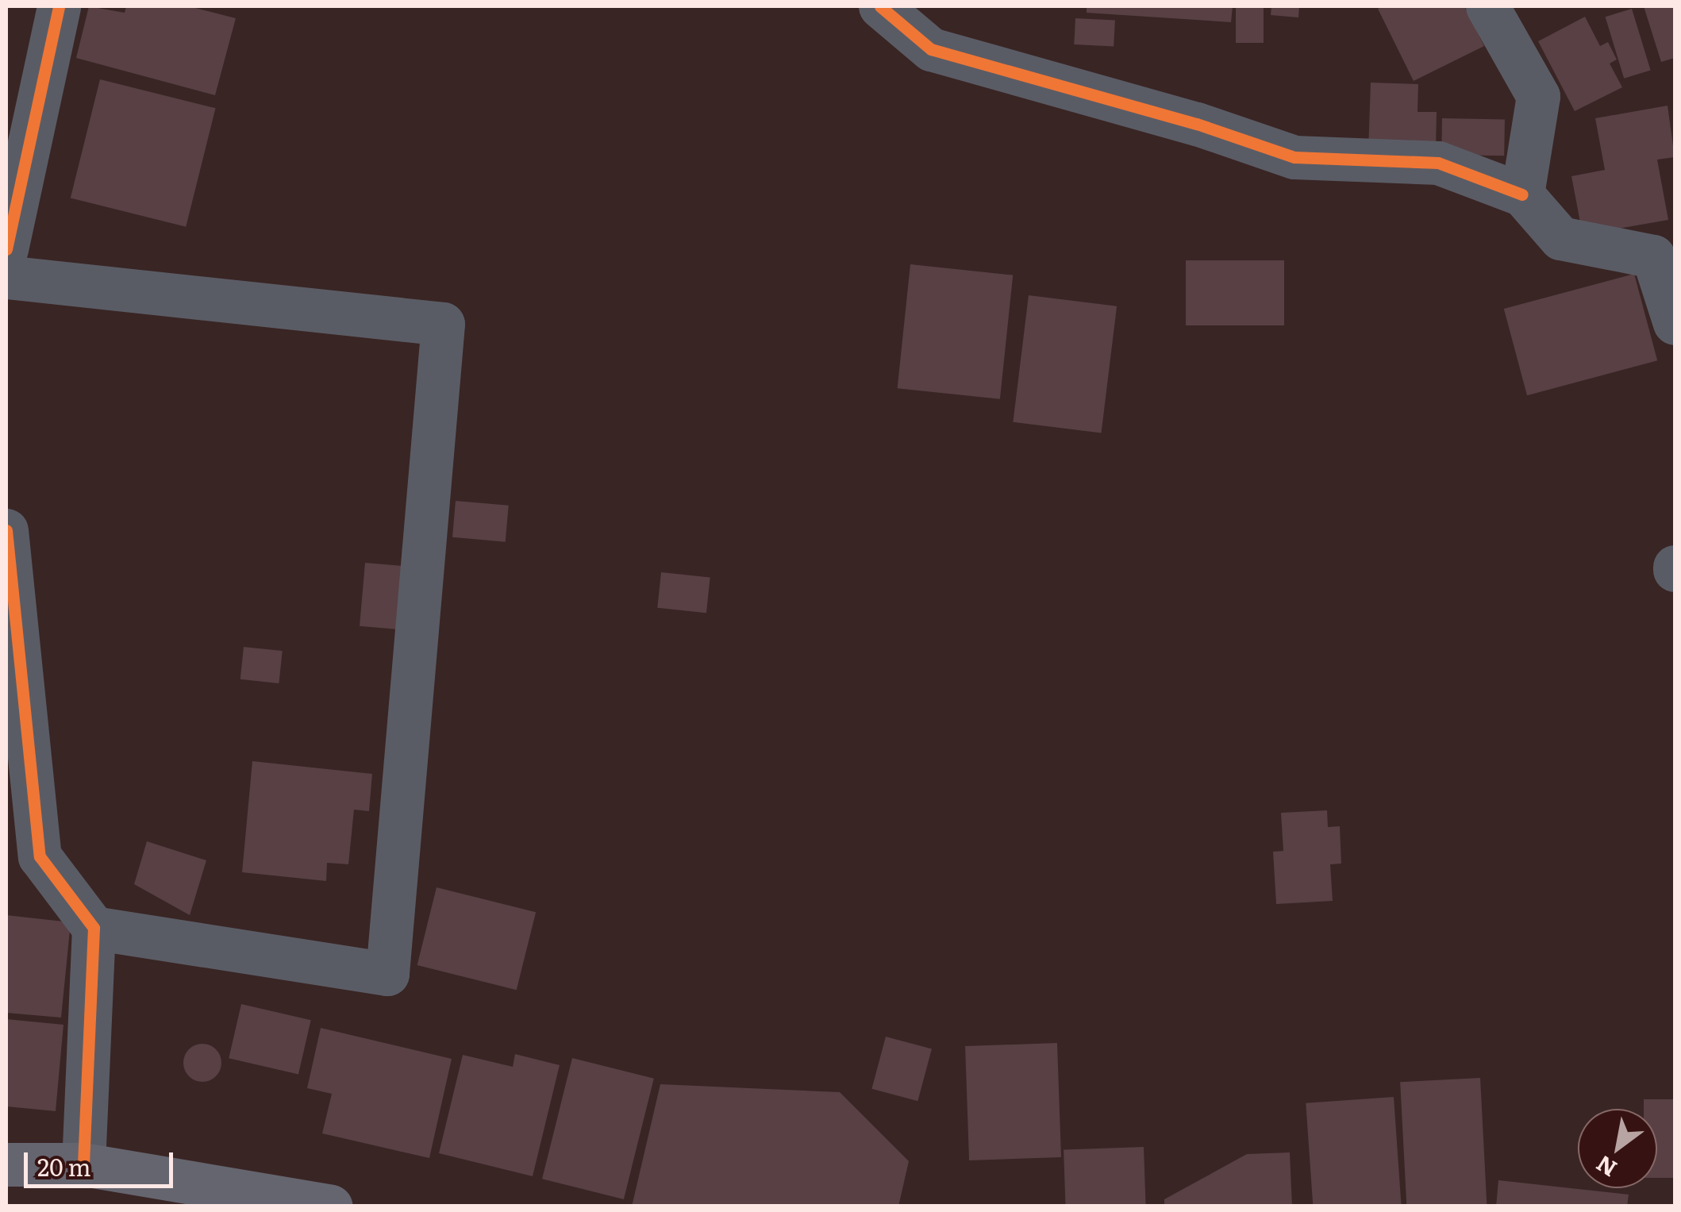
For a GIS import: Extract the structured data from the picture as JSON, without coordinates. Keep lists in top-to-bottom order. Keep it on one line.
{"scale_bar":"20 m","north":"bottom left"}
